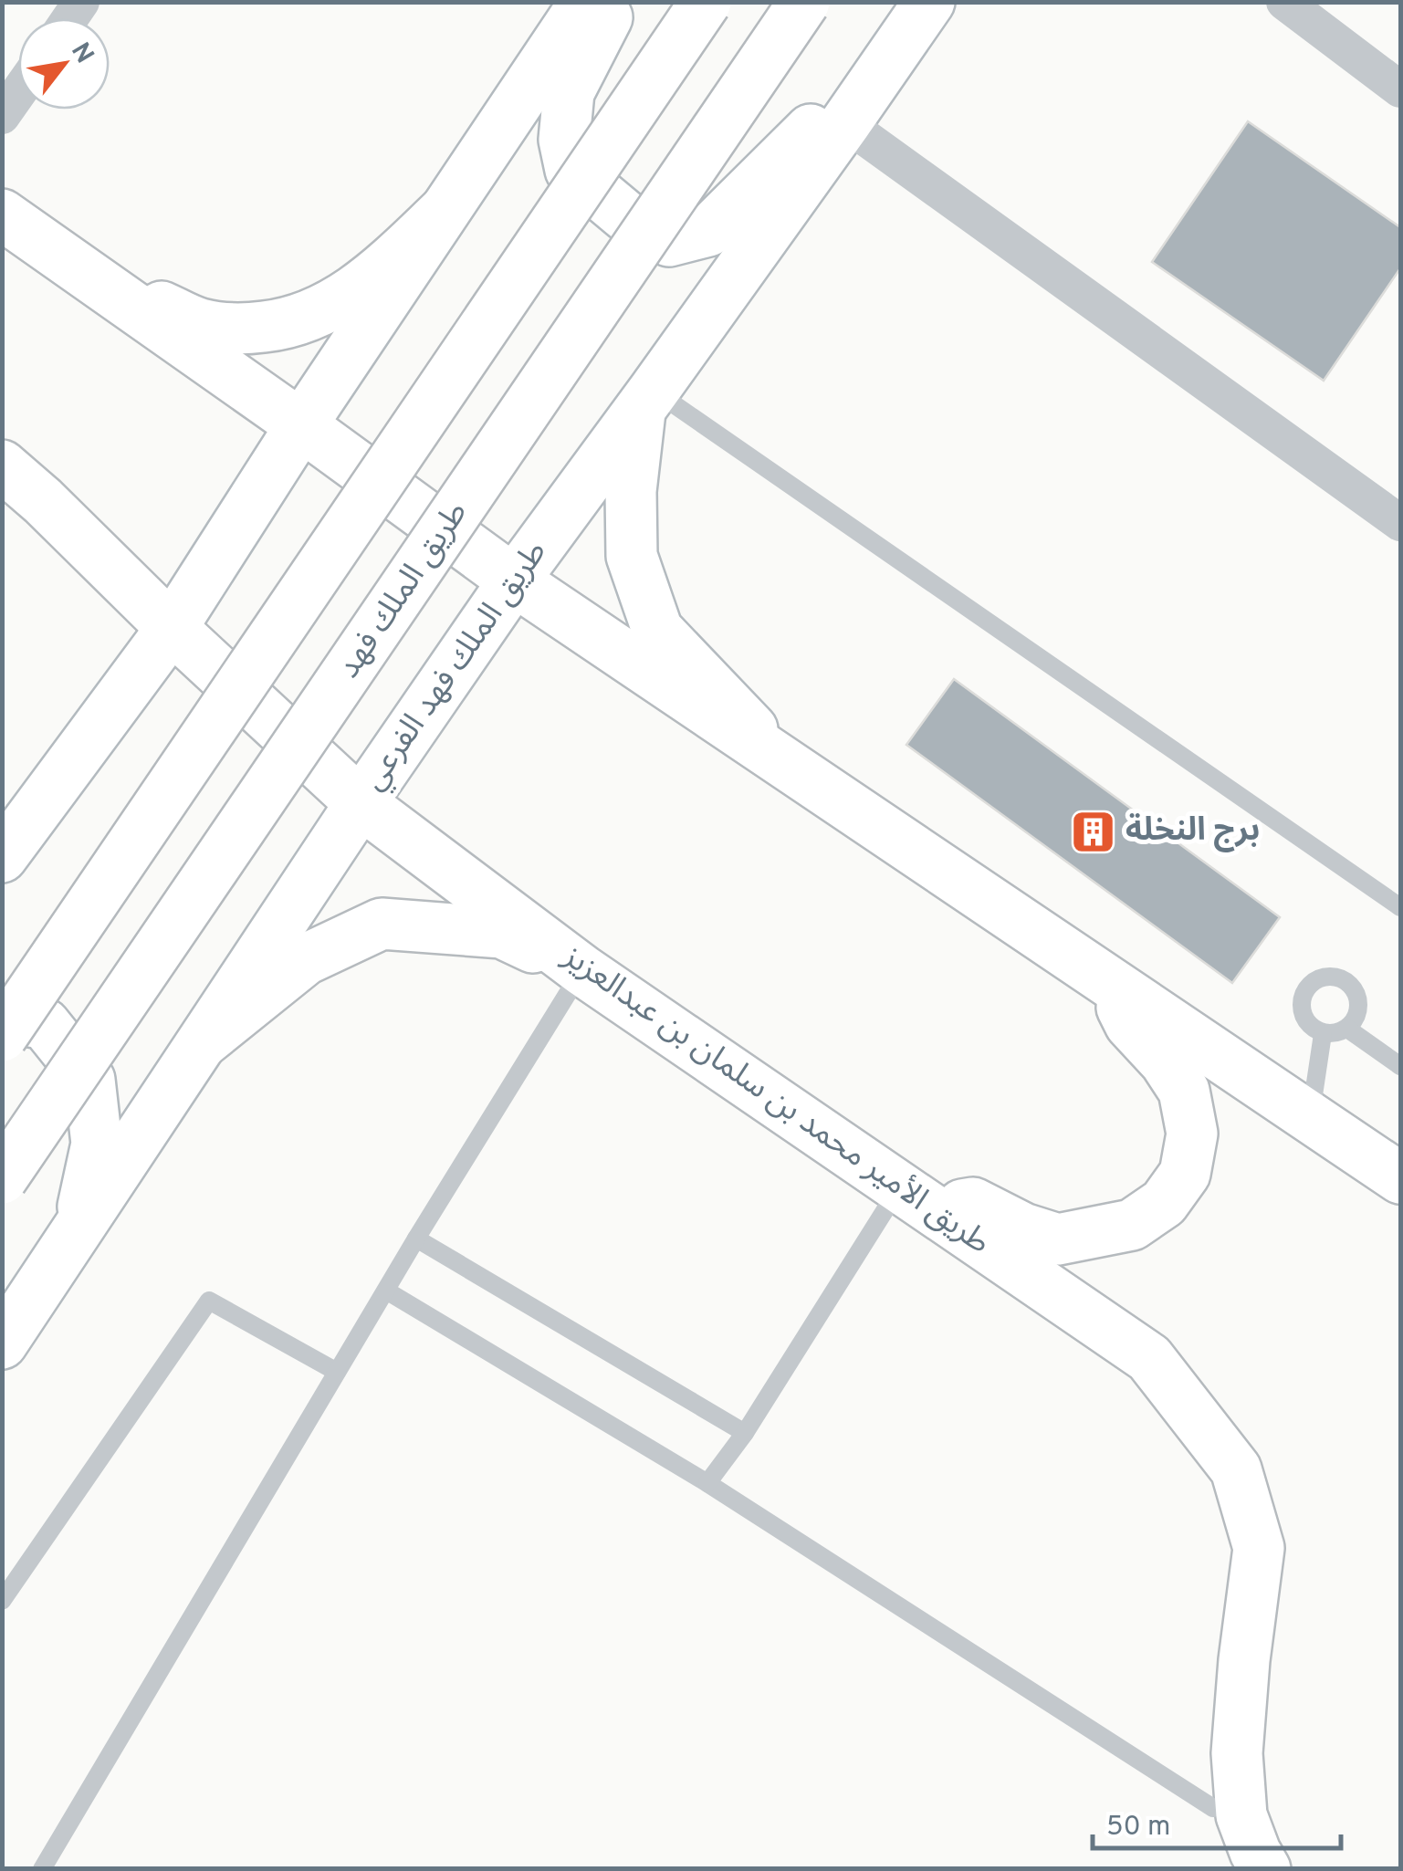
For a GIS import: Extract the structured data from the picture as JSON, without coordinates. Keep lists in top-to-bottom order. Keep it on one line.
{"streets":{"main road":["طريق الملك فهد","طريق الملك فهد الفرعي","طريق الأمير محمد بن سلمان بن عبدالعزيز"]},"crossings":[["طريق الملك فهد الفرعي","طريق الأمير محمد بن سلمان بن عبدالعزيز"]],"places":{"building":["برج النخلة"]},"scale_bar":"50 m","north":"top right"}
